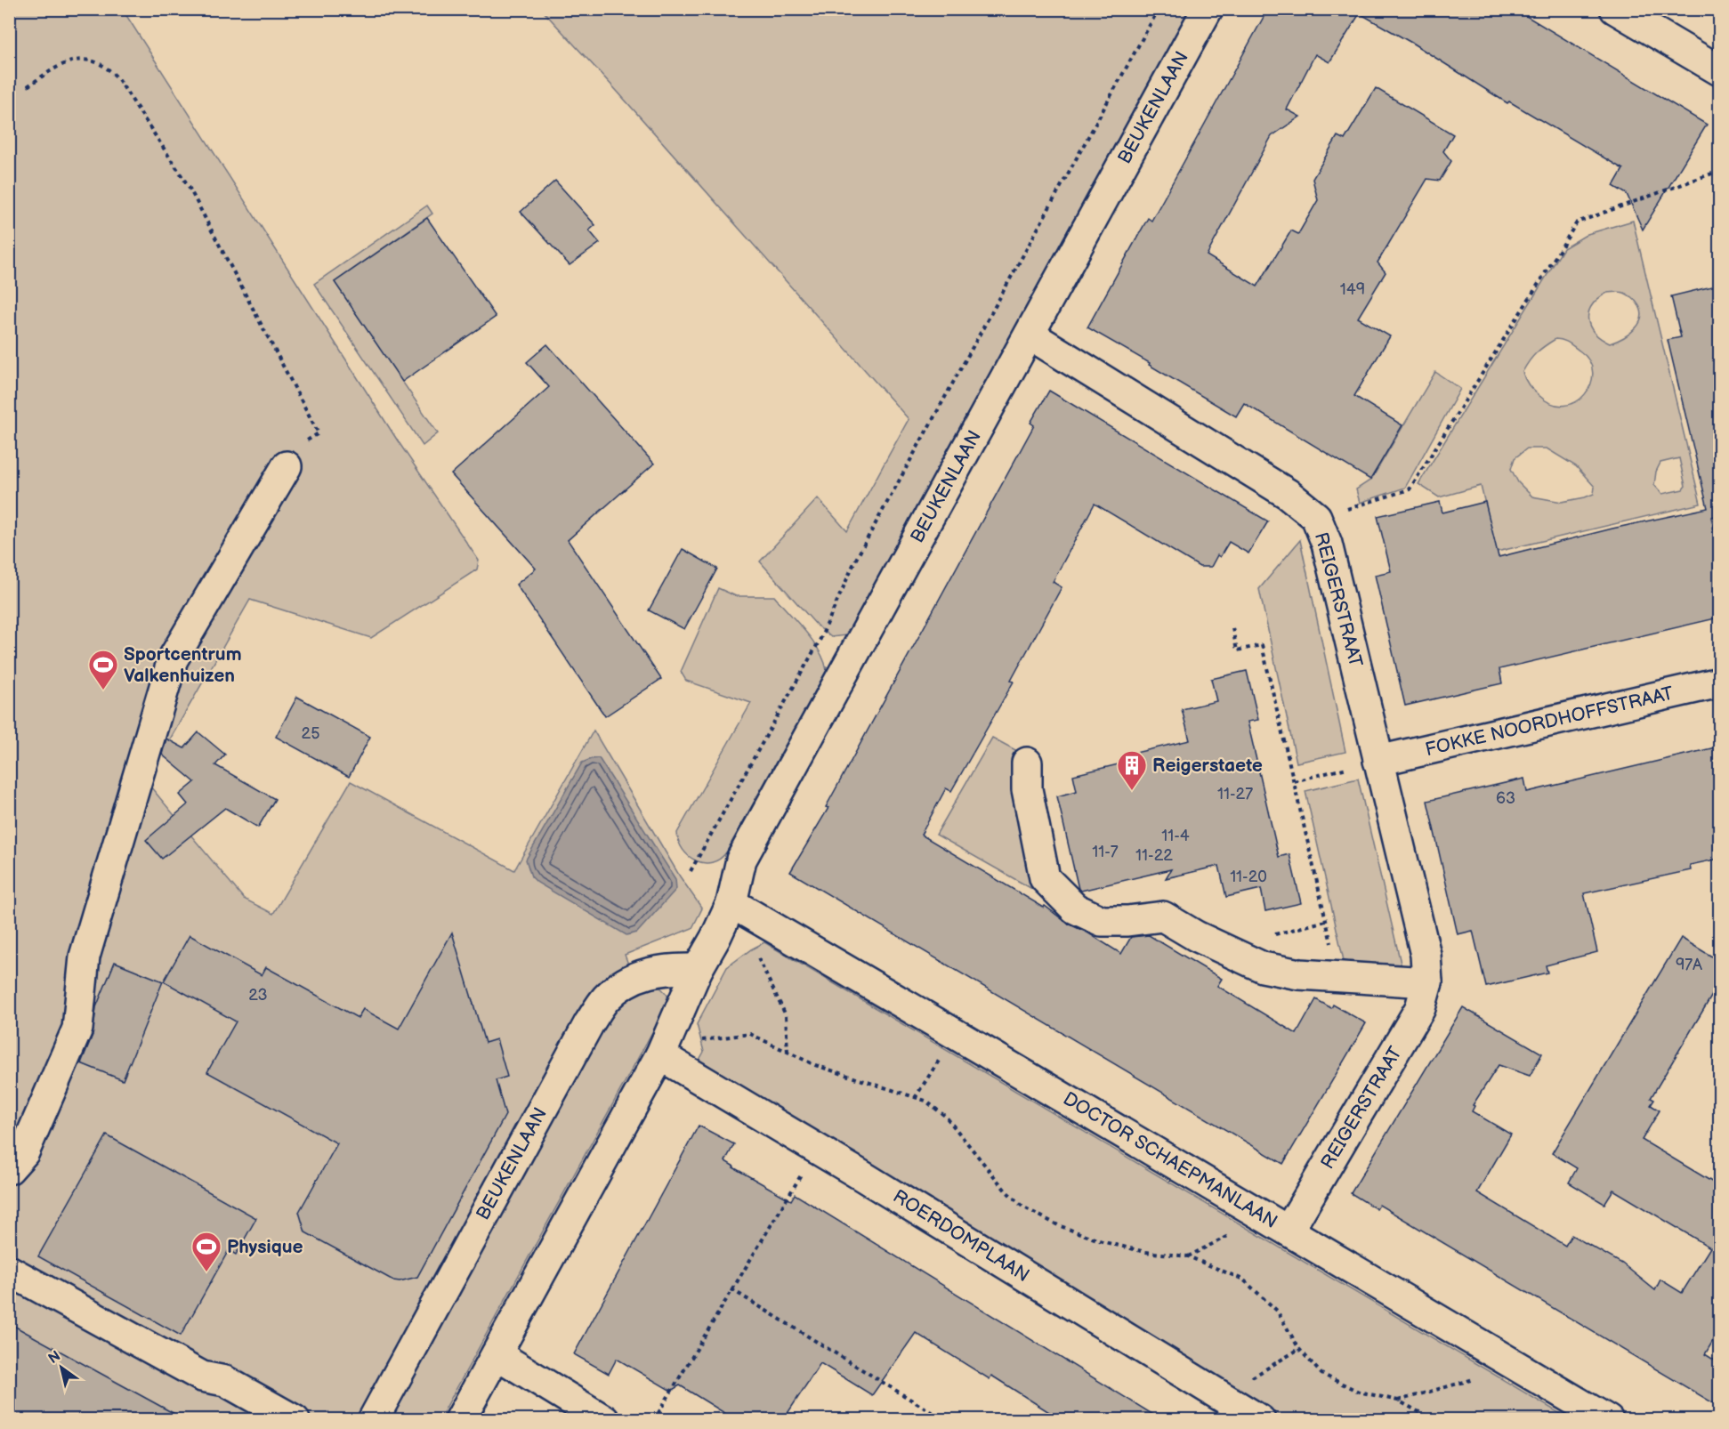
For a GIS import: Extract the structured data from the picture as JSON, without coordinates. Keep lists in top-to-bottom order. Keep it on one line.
{"streets":{"street":["BEUKENLAAN","REIGERSTRAAT","FOKKE NOORDHOFFSTRAAT","DOCTOR SCHAEPMANLAAN","ROERDOMPLAAN"]},"crossings":[["BEUKENLAAN","REIGERSTRAAT"],["BEUKENLAAN","DOCTOR SCHAEPMANLAAN"],["BEUKENLAAN","ROERDOMPLAAN"],["REIGERSTRAAT","FOKKE NOORDHOFFSTRAAT"],["REIGERSTRAAT","DOCTOR SCHAEPMANLAAN"]],"places":{"sports":["Sportcentrum Valkenhuizen","Physique"],"building":["Reigerstaete"]},"house_numbers":["149","25","11-27","63","11-4","11-7","11-22","11-20","97A","23"],"north":"top left"}
